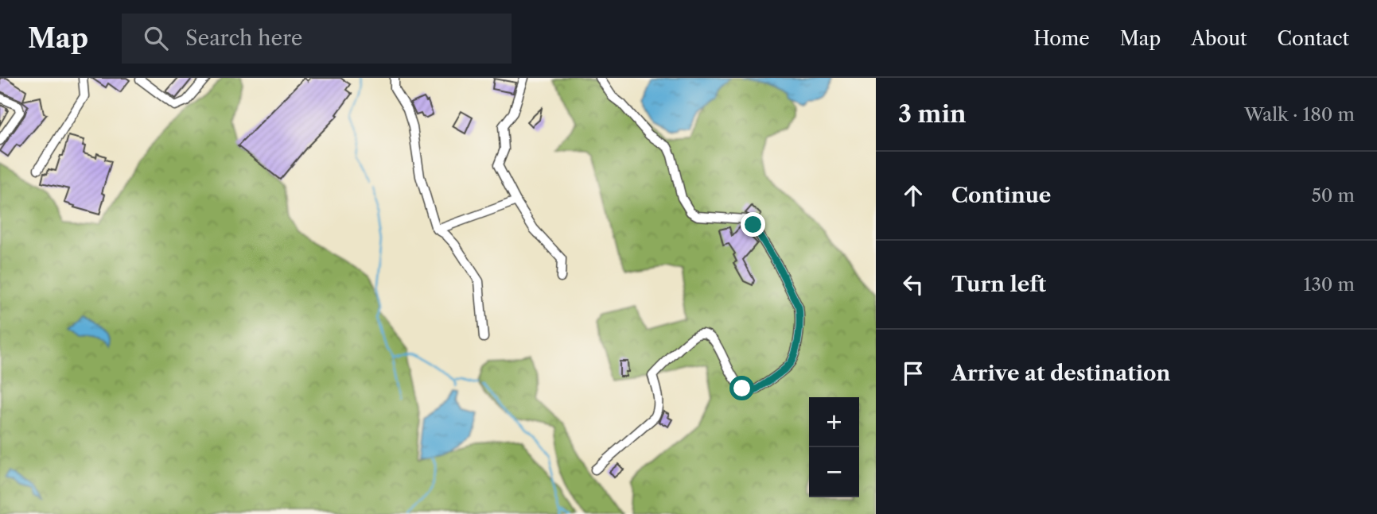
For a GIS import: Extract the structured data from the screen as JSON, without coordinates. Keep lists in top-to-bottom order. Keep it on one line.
{"page":{"header":"Map","search":"Search here","nav":["Home","Map","About","Contact"],"heading":["3 min","Walk · 180 m"],"list":[["Continue","50 m"],["Turn left","130 m"],"Arrive at destination"],"map_buttons":["+","−"]}}
